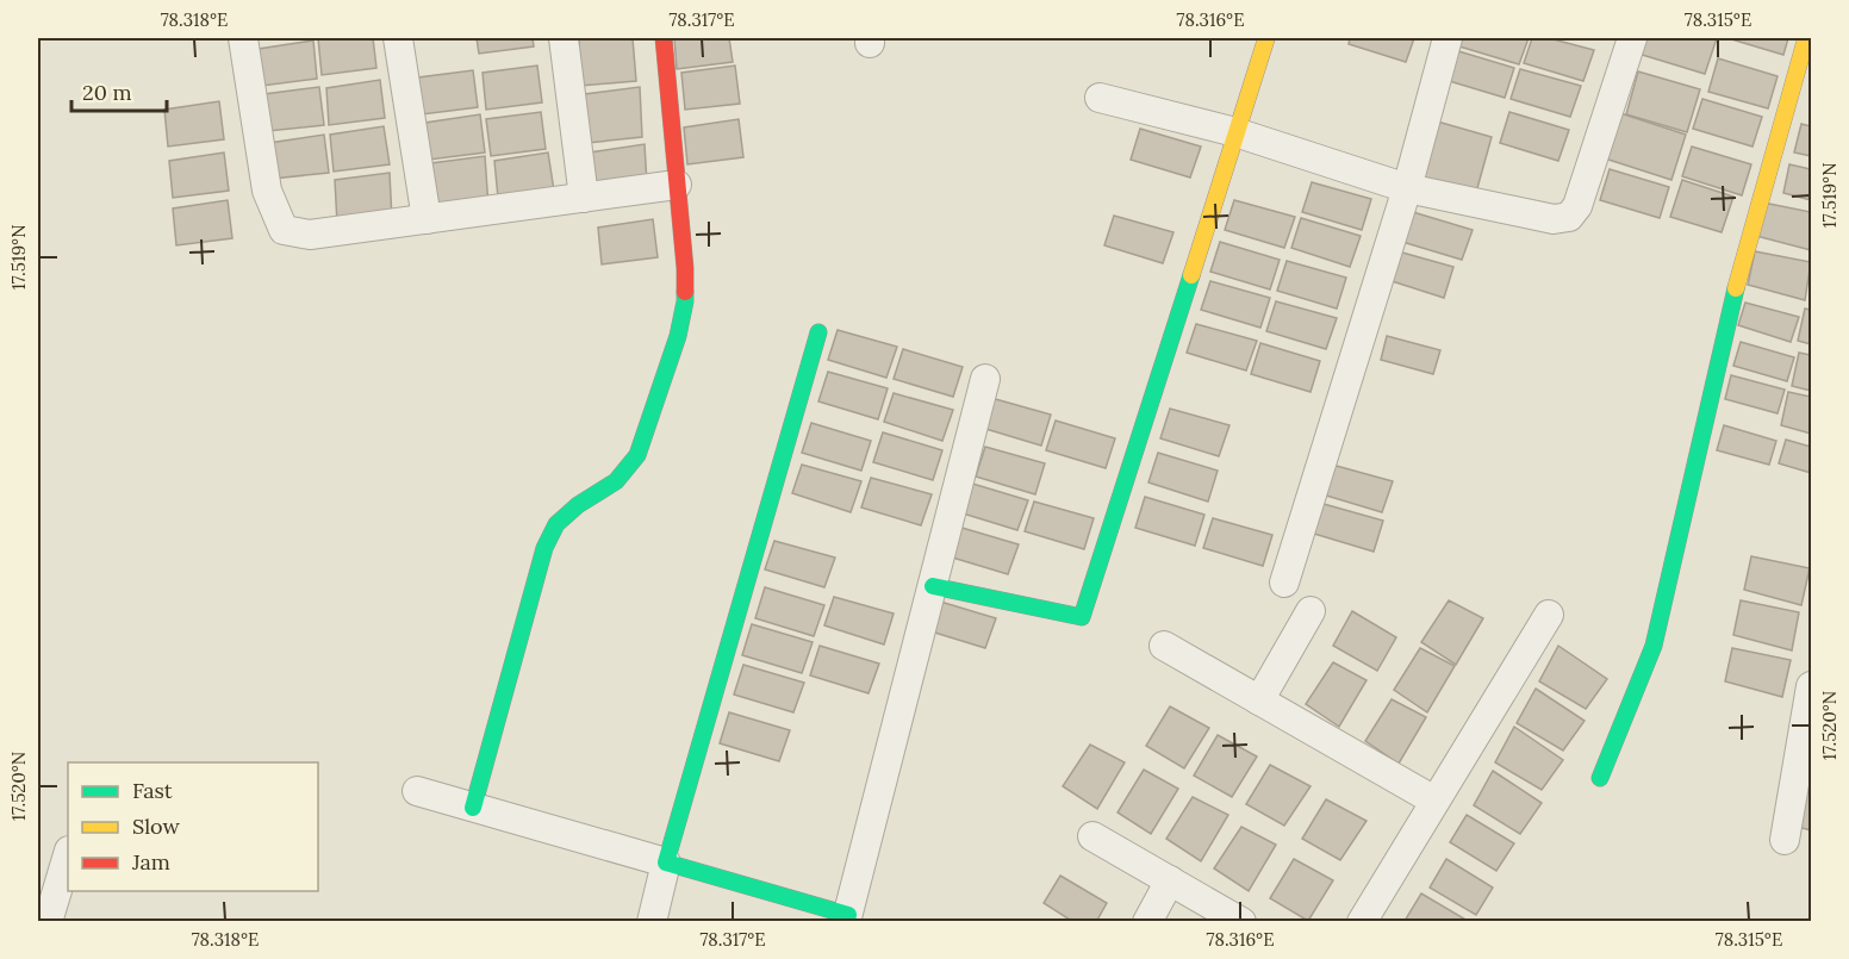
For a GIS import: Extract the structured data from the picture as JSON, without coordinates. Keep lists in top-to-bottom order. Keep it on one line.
{"legend":["Fast","Slow","Jam"],"scale_bar":"20 m","coordinates":["78.318°E","78.317°E","78.316°E","78.315°E","17.519°N","17.520°N"]}
